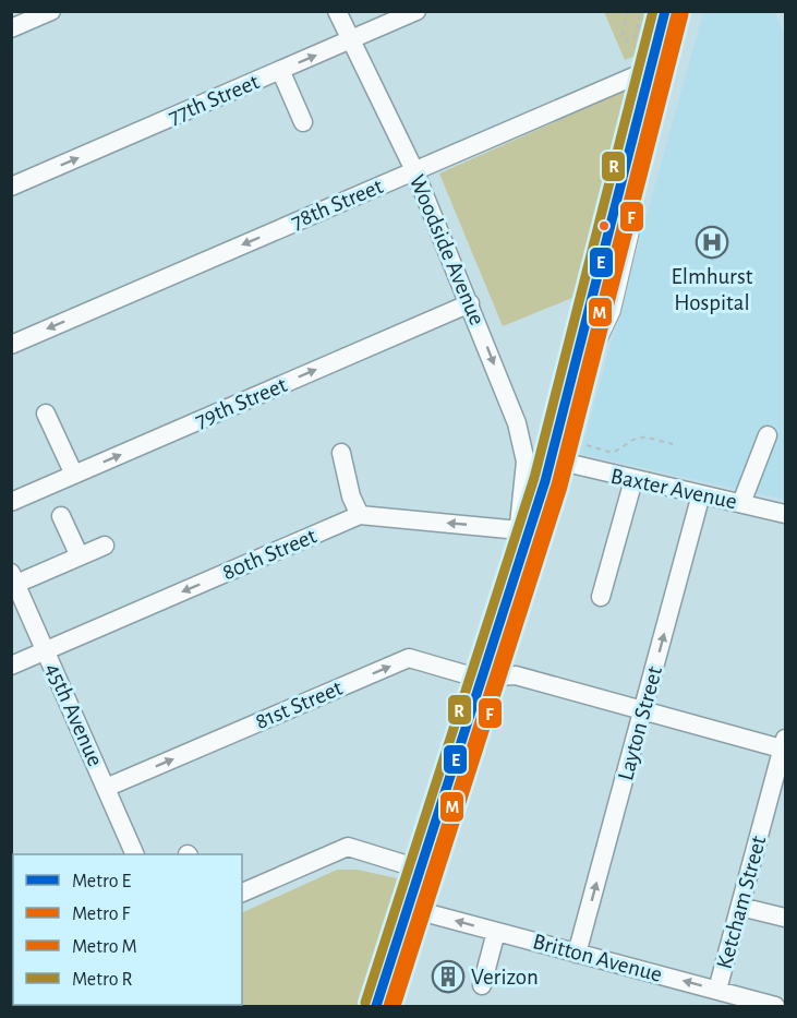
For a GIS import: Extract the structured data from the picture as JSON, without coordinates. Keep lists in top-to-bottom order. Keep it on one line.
{"streets":{"street":["77th Street","78th Street","Woodside Avenue","79th Street","Baxter Avenue","80th Street","81st Street","45th Avenue","Layton Street","Ketcham Street","Britton Avenue"]},"crossings":[["77th Street","Woodside Avenue"],["78th Street","Woodside Avenue"],["Woodside Avenue","79th Street"],["Woodside Avenue","80th Street"],["Baxter Avenue","Layton Street"],["80th Street","45th Avenue"],["81st Street","45th Avenue"],["81st Street","Layton Street"],["81st Street","Ketcham Street"],["Layton Street","Britton Avenue"],["Ketcham Street","Britton Avenue"]],"one_way":["77th Street","78th Street","79th Street","80th Street","Layton Street","Britton Avenue"],"places":{"hospital":["Elmhurst Hospital"],"building":["Verizon"]},"lines":["metro line E","metro line R","metro line F","metro line M"],"legend":["Metro E","Metro F","Metro M","Metro R"]}
